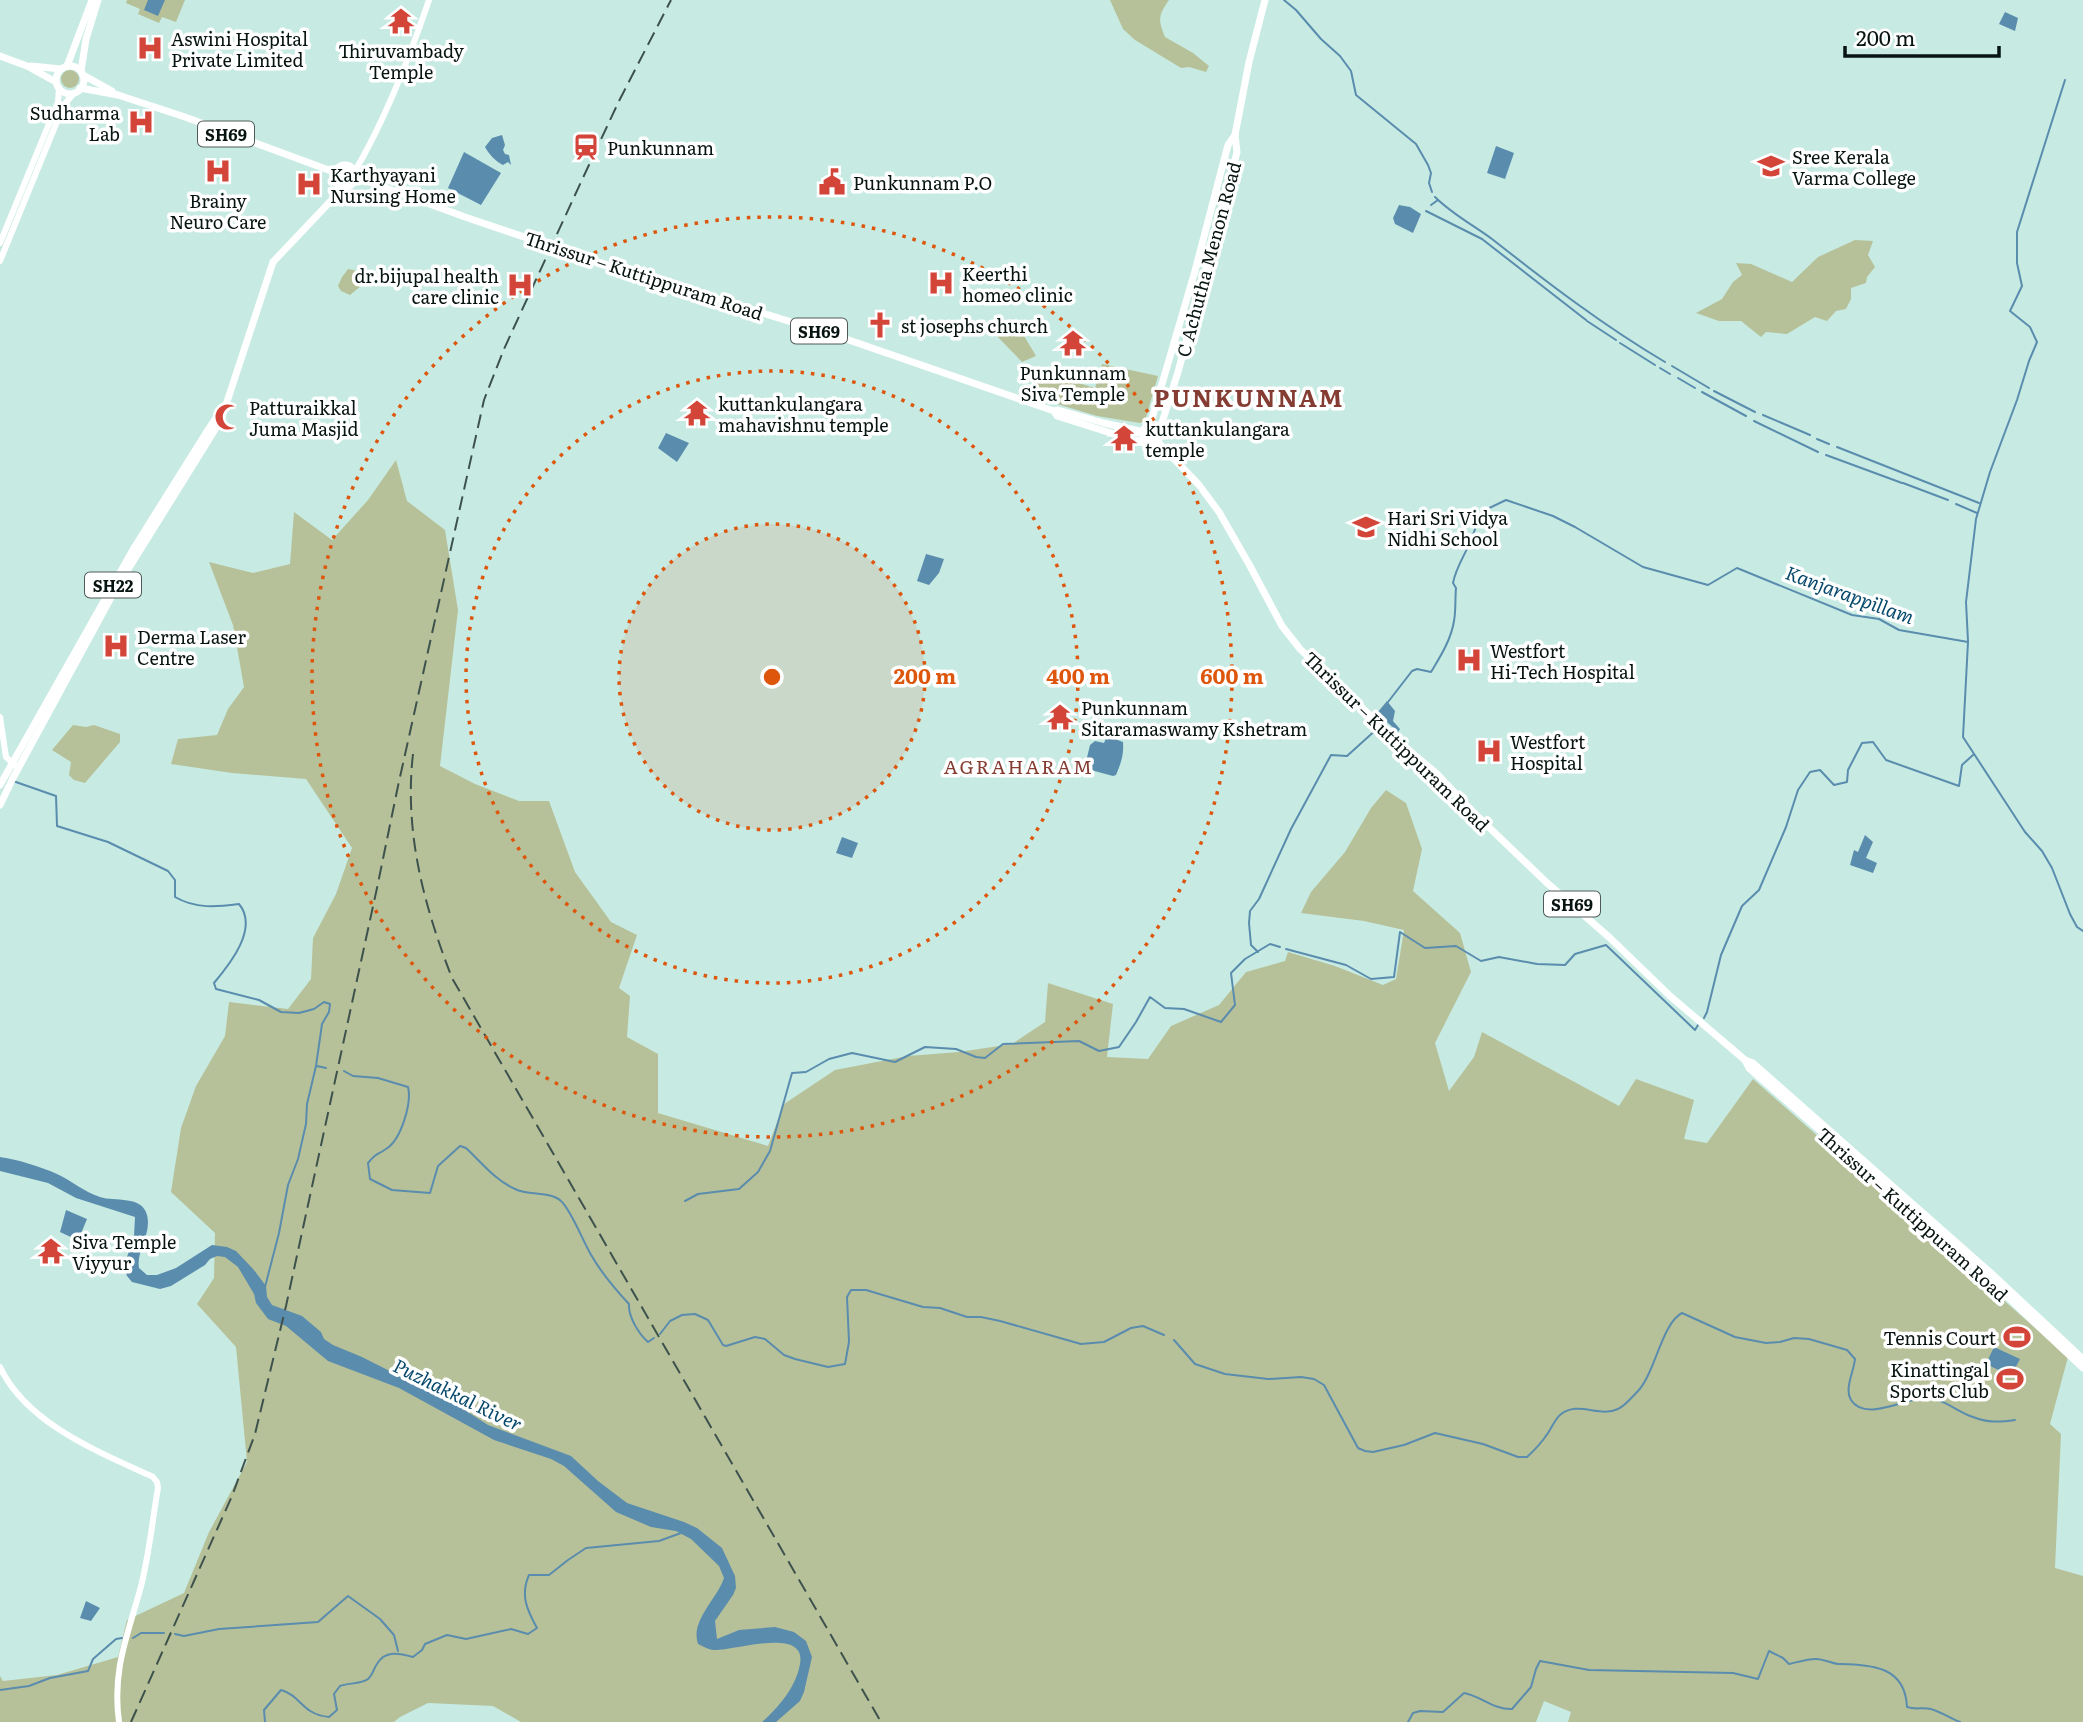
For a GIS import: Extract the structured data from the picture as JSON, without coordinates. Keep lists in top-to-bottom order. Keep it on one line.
{"streets":{"main road":["SH69","C Achutha Menon Road","Thrissur – Kuttippuram Road","SH22"]},"crossings":[["SH69","Thrissur – Kuttippuram Road"],["SH69","SH22"],["C Achutha Menon Road","Thrissur – Kuttippuram Road"],["Thrissur – Kuttippuram Road","SH22"]],"districts":["PUNKUNNAM","AGRAHARAM"],"water":["Kanjarappillam","Puzhakkal River"],"places":{"temple":["Thiruvambady Temple","Punkunnam Siva Temple","kuttankulangara mahavishnu temple","kuttankulangara temple","Punkunnam Sitaramaswamy Kshetram","Siva Temple Viyyur"],"hospital":["Aswini Hospital Private Limited","Sudharma Lab","Brainy Neuro Care","Karthyayani Nursing Home","Keerthi homeo clinic","dr.bijupal health care clinic","Derma Laser Centre","Westfort Hi-Tech Hospital","Westfort Hospital"],"station":["Punkunnam"],"school or university":["Sree Kerala Varma College","Hari Sri Vidya Nidhi School"],"public building":["Punkunnam P.O"],"church":["st josephs church"],"mosque":["Patturaikkal Juma Masjid"],"sports":["Tennis Court","Kinattingal Sports Club"]},"scale_bar":"200 m","rings":["200 m","400 m","600 m"]}
